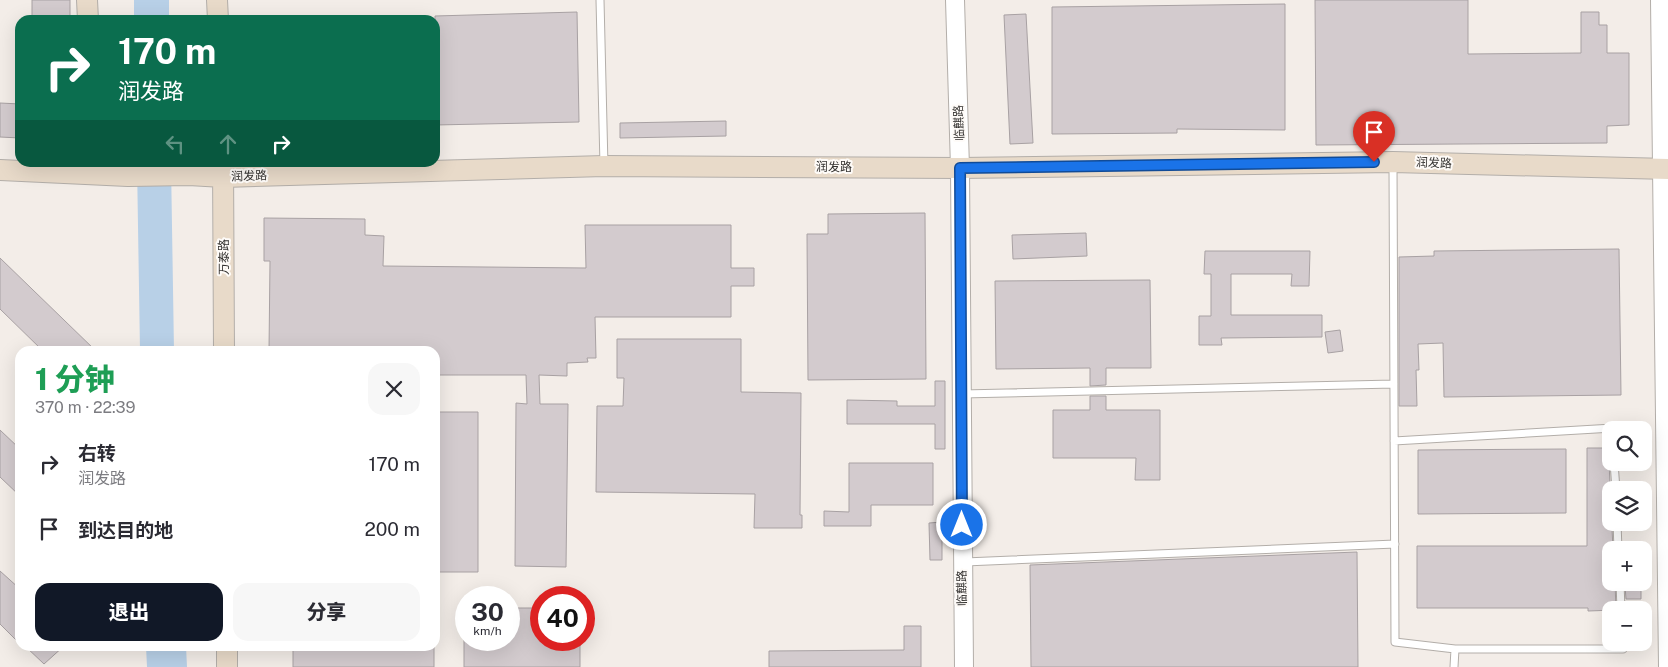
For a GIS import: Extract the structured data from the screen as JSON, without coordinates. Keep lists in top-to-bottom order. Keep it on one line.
{"streets":{"main road":["润发路","万泰路"],"street":["临麒路"]},"crossings":[["临麒路","润发路"],["润发路","万泰路"]],"page":{"turn":["170 m","润发路"],"heading":["1 分钟","370 m · 22:39"],"map_buttons":["+","−"],"list":[{"name":"右转","note":"润发路","value":"170 m"},{"name":"到达目的地","value":"200 m"}],"buttons":["退出","分享"],"speed":"30 km/h","limit":"40"}}
